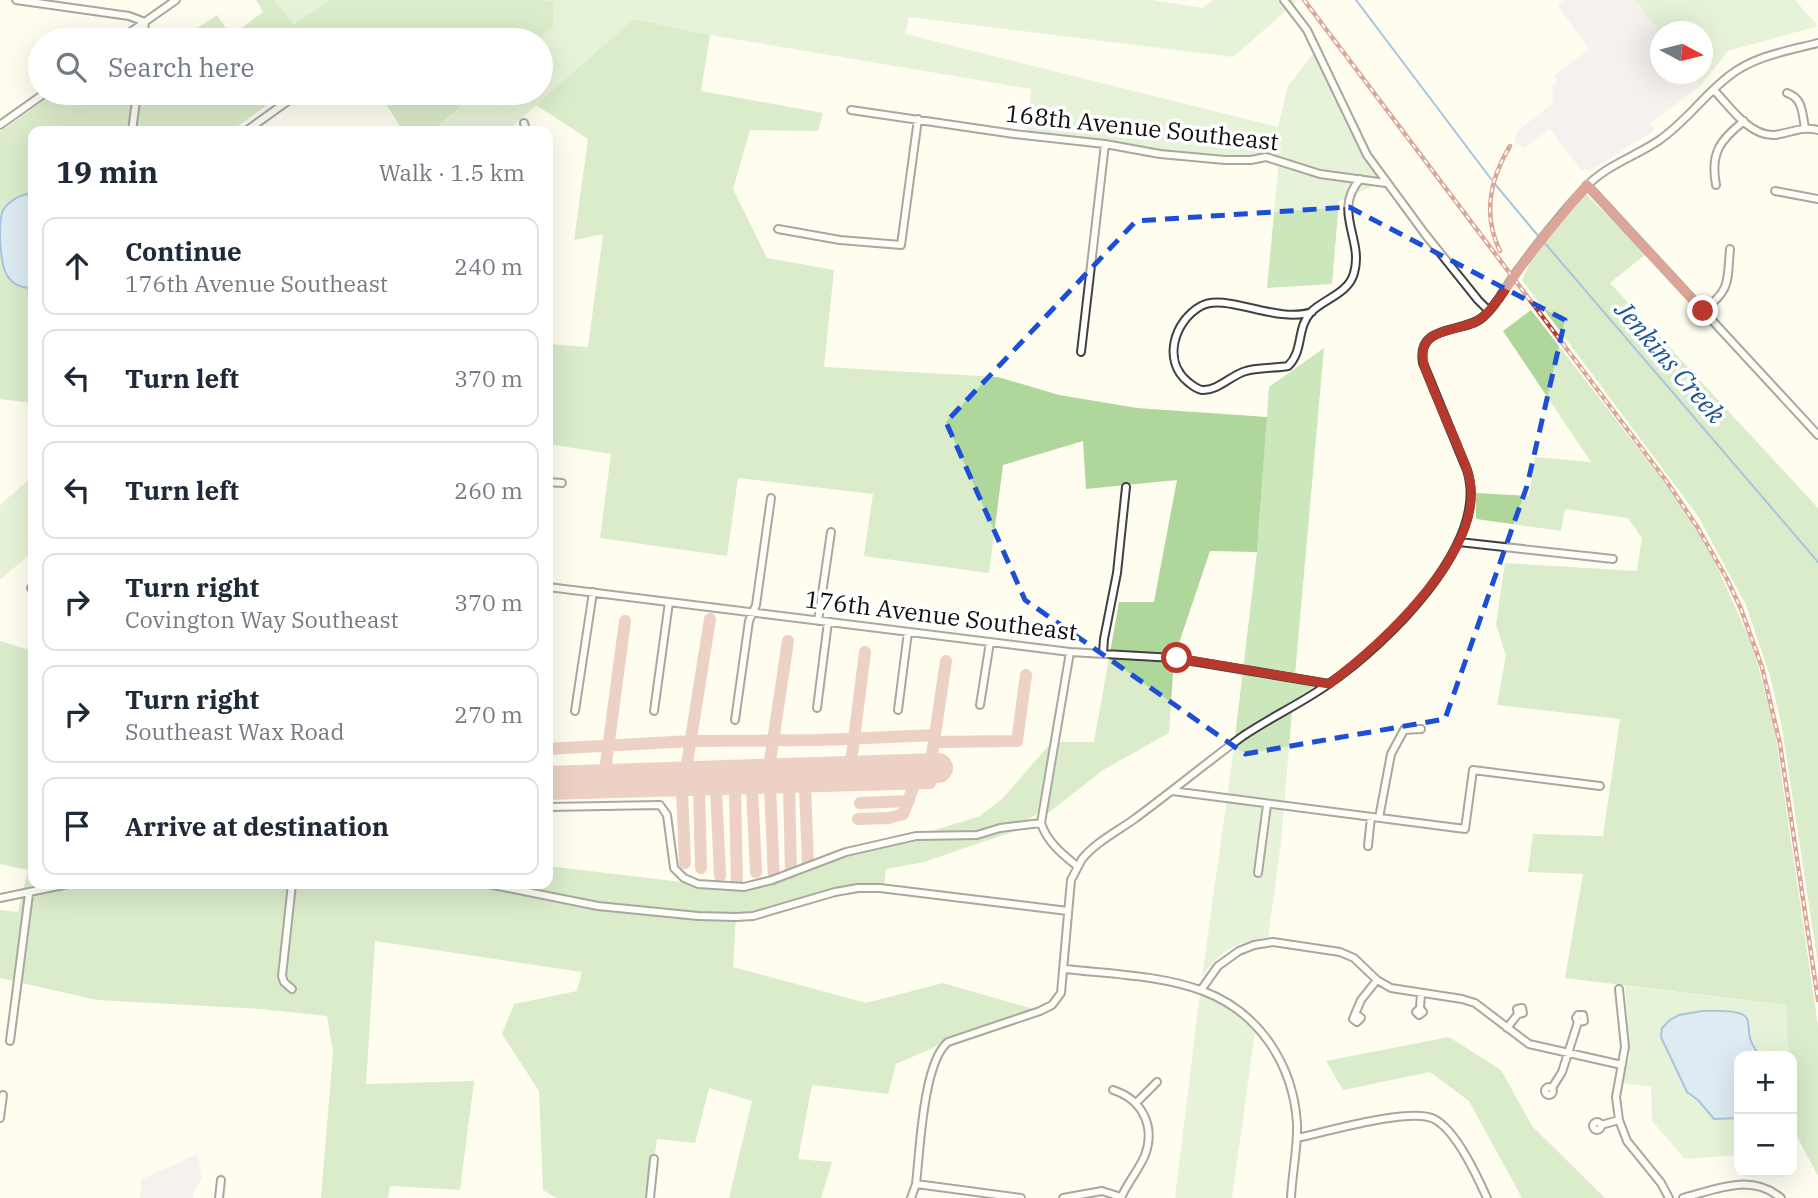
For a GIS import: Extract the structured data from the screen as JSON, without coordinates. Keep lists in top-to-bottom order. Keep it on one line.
{"streets":{"street":["168th Avenue Southeast","176th Avenue Southeast"]},"water":["Jenkins Creek"],"north":"right","page":{"search":"Search here","heading":["19 min","Walk · 1.5 km"],"list":[["Continue","176th Avenue Southeast","240 m"],["Turn left","370 m"],["Turn left","260 m"],["Turn right","Covington Way Southeast","370 m"],["Turn right","Southeast Wax Road","270 m"],"Arrive at destination"],"map_buttons":["+","−"]}}
